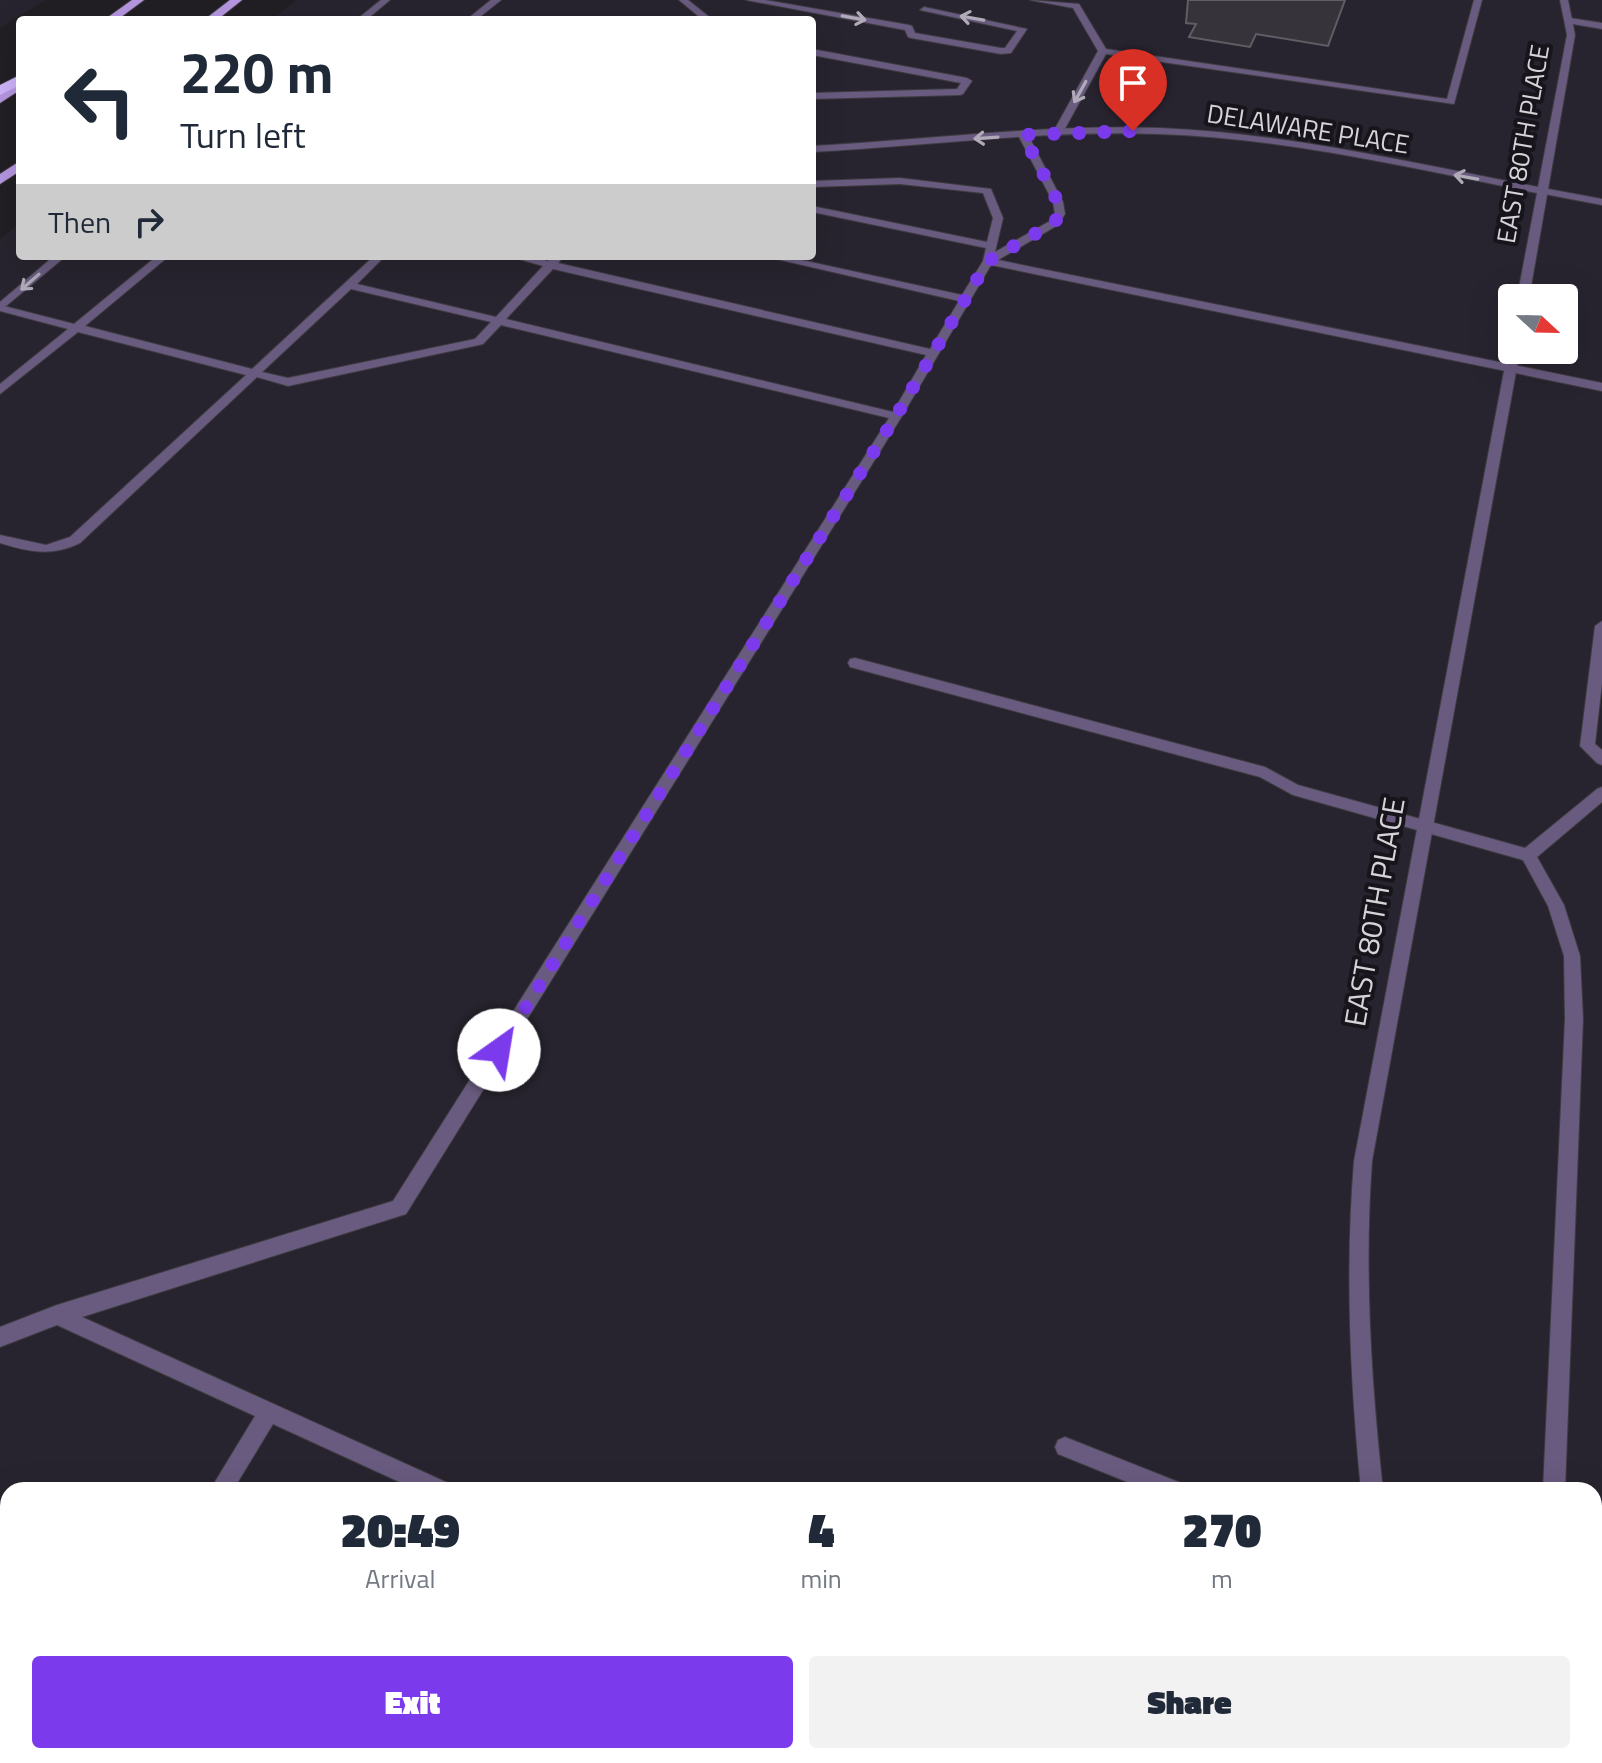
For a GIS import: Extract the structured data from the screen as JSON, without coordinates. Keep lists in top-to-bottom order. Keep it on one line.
{"streets":{"street":["DELAWARE PLACE","EAST 80TH PLACE"]},"crossings":[["DELAWARE PLACE","EAST 80TH PLACE"]],"north":"right","page":{"turn":["220 m","Turn left"],"then":"Then","eta":["20:49","Arrival","4","min","270","m"],"buttons":["Exit","Share"]}}
